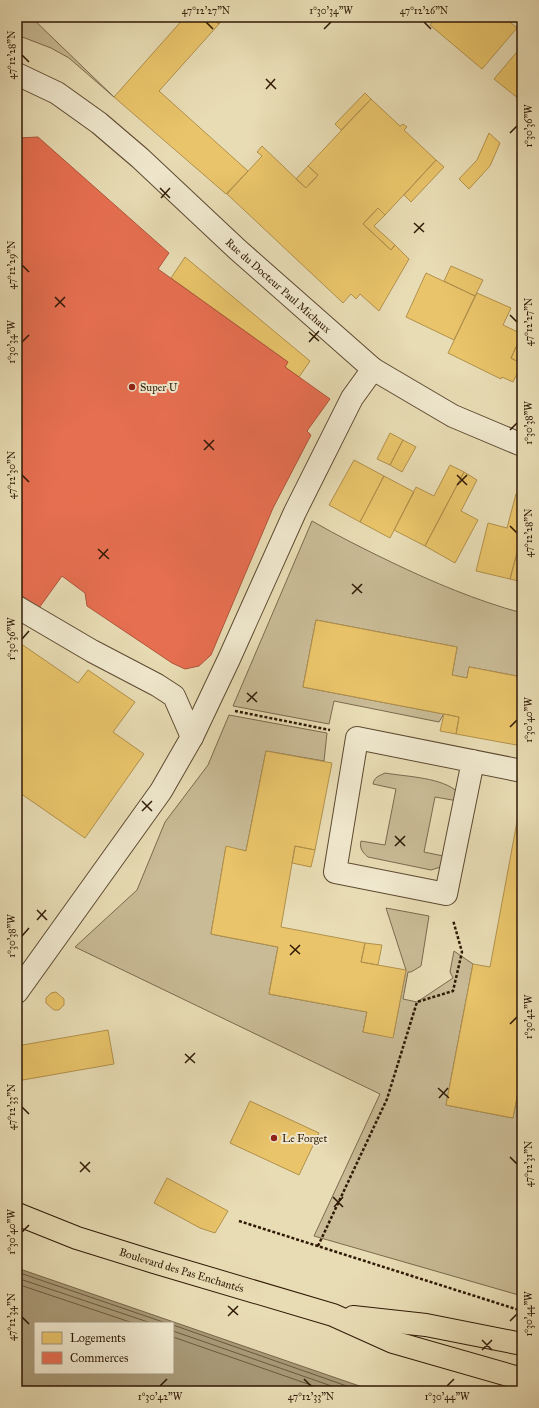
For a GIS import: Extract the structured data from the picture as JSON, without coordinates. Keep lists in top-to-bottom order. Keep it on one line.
{"streets":{"main road":["Boulevard des Pas Enchantés"],"street":["Rue du Docteur Paul Michaux"]},"places":["Super U","Le Forget"],"legend":["Logements","Commerces"],"coordinates":["47°12'27\"N","1°30'34\"W","47°12'26\"N","47°12'28\"N","1°30'36\"W","47°12'29\"N","1°30'38\"W","47°12'30\"N","1°30'40\"W","1°30'42\"W","47°12'33\"N","47°12'31\"N","1°30'44\"W","47°12'34\"N"]}
